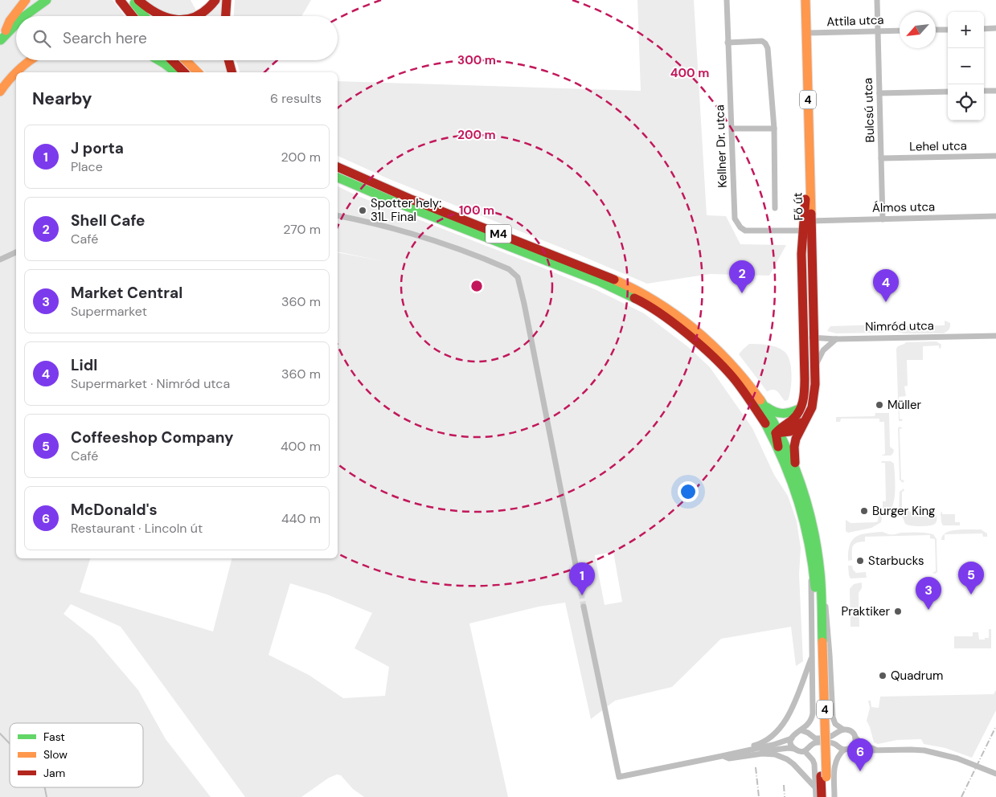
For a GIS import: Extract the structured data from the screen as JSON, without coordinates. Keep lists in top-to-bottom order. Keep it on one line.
{"streets":{"main road":["4","Fő út","M4"],"street":["Attila utca","Bulcsú utca","Kellner Dr. utca","Lehel utca","Álmos utca","Nimród utca"]},"crossings":[["Attila utca","Bulcsú utca"],["Attila utca","Fő út"],["4","Kellner Dr. utca"],["4","Fő út"],["4","Nimród utca"],["Bulcsú utca","Lehel utca"],["Bulcsú utca","Álmos utca"],["Fő út","Álmos utca"],["Fő út","Nimród utca"]],"places":["Spotter hely: 31L Final","Müller","Burger King","Starbucks","Praktiker","Quadrum"],"legend":["Fast","Slow","Jam"],"north":"bottom left","page":{"map_buttons":["+","−"],"search":"Search here","heading":["Nearby","6 results"],"list":[{"mark":"1","name":"J porta","note":"Place","value":"200 m"},{"mark":"2","name":"Shell Cafe","note":"Café","value":"270 m"},{"mark":"3","name":"Market Central","note":"Supermarket","value":"360 m"},{"mark":"4","name":"Lidl","note":"Supermarket · Nimród utca","value":"360 m"},{"mark":"5","name":"Coffeeshop Company","note":"Café","value":"400 m"},{"mark":"6","name":"McDonald's","note":"Restaurant · Lincoln út","value":"440 m"}],"pins":["2","4","5","1","3","6"]},"rings":["300 m","400 m","200 m","100 m"]}
